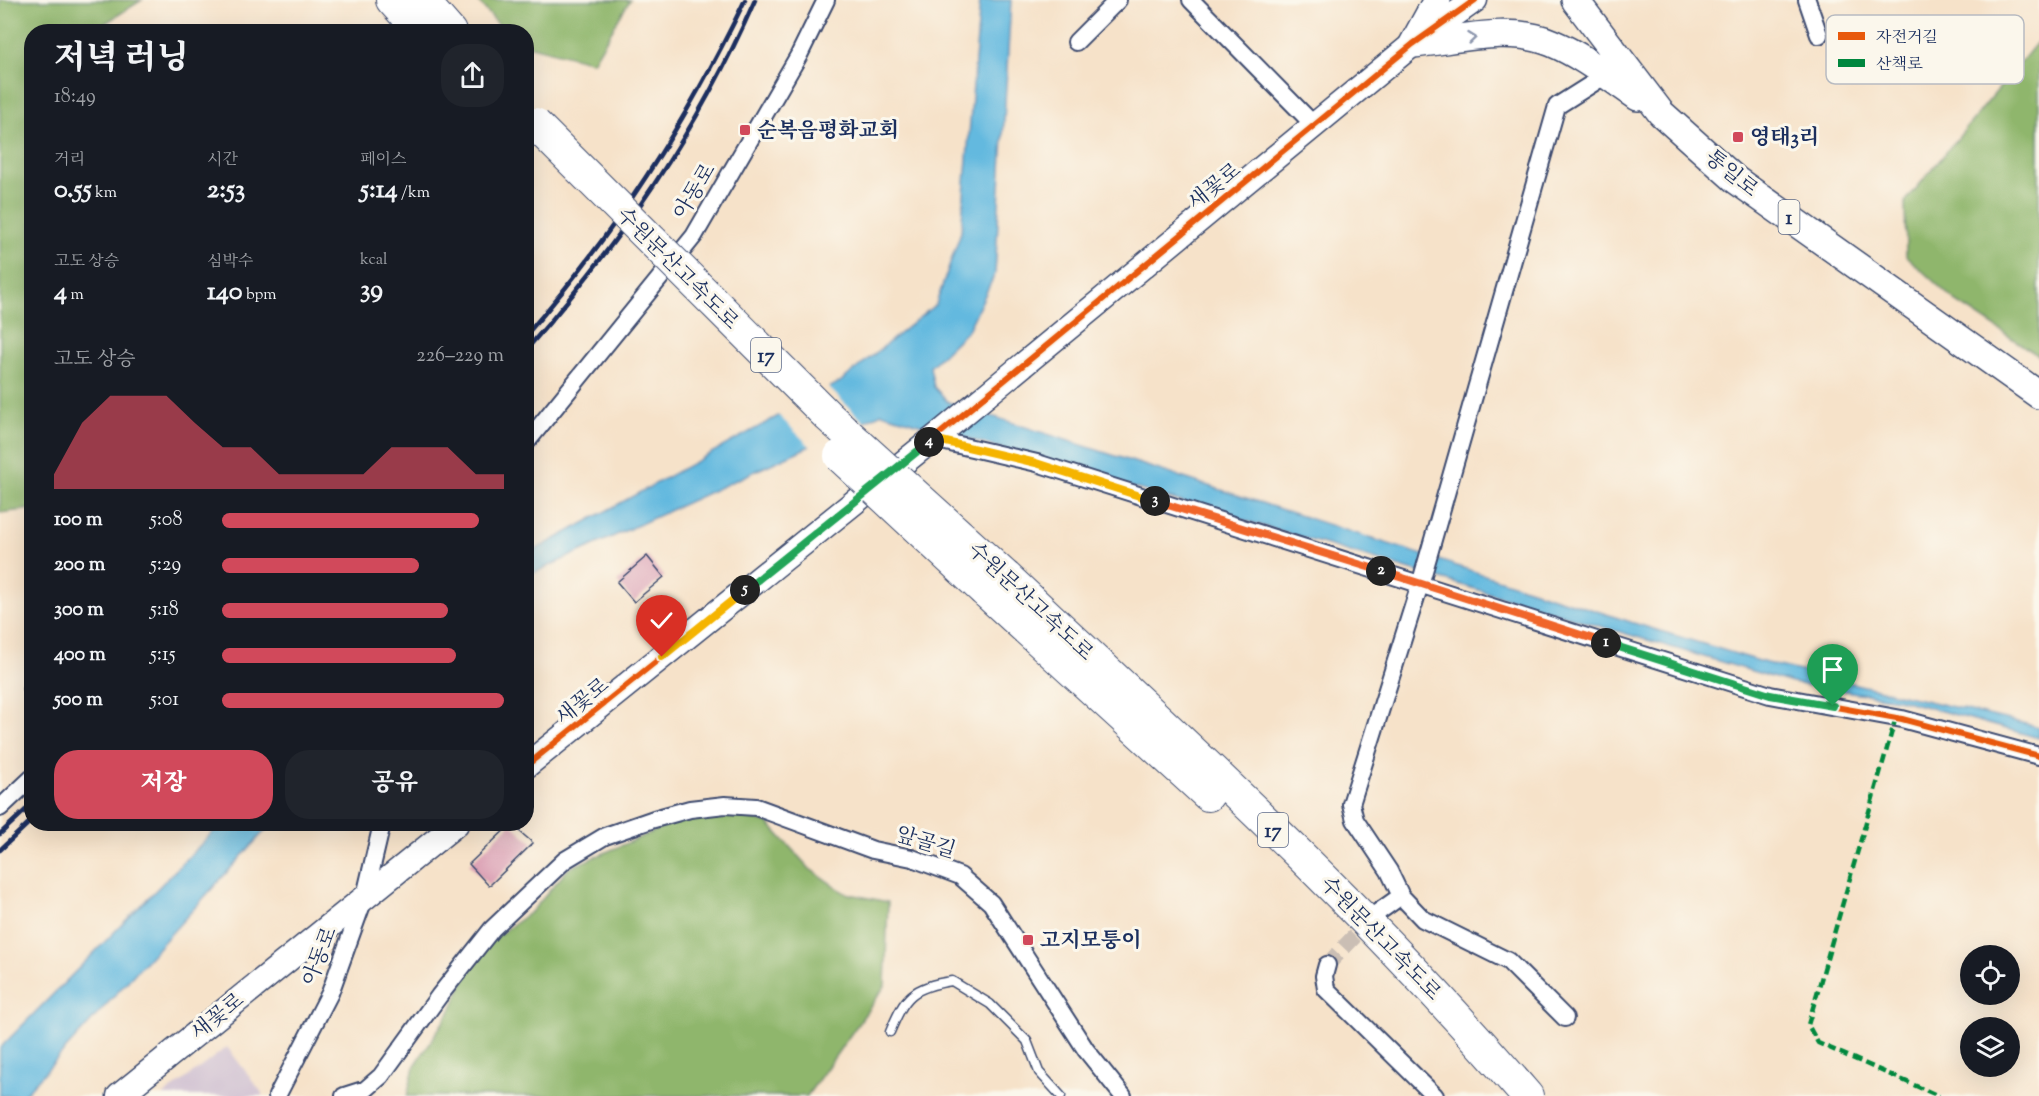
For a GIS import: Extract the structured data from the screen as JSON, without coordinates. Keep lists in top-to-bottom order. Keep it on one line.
{"streets":{"highway":["수원문산고속도로","17"],"main road":["통일로","1"],"street":["새꽃로","아동로","앞골길"]},"crossings":[["새꽃로","아동로"]],"places":{"transit":["순복음평화교회","영태3리","고지모퉁이"]},"legend":["자전거길","산책로"],"page":{"heading":["저녁 러닝","18:49"],"stats":[["거리","0.55 km"],["시간","2:53"],["페이스","5:14 /km"],["고도 상승","4 m"],["심박수","140 bpm"],["kcal","39"]],"chart":["고도 상승","226–229 m"],"pins":["4","3","2","5","1"],"list":[{"name":"100 m","note":"5:08"},{"name":"200 m","note":"5:29"},{"name":"300 m","note":"5:18"},{"name":"400 m","note":"5:15"},{"name":"500 m","note":"5:01"}],"buttons":["저장","공유"]}}
